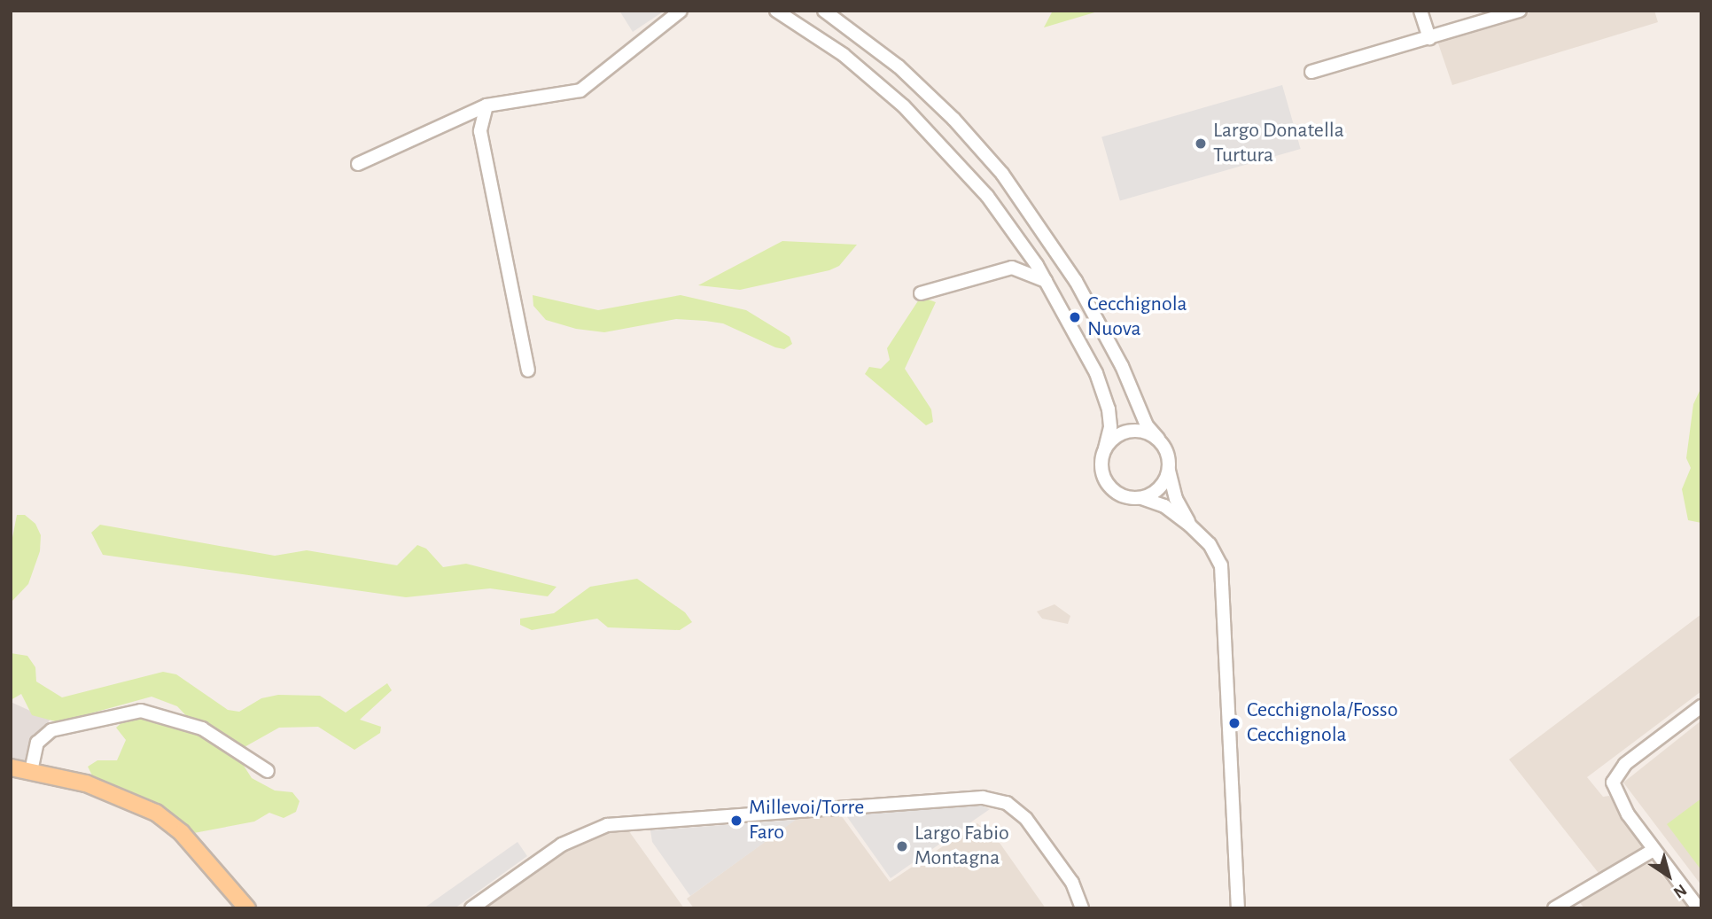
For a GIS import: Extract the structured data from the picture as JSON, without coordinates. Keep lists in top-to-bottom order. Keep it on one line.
{"places":["Largo Donatella Turtura","Cecchignola Nuova","Cecchignola/Fosso Cecchignola","Millevoi/Torre Faro","Largo Fabio Montagna"],"north":"bottom right"}
